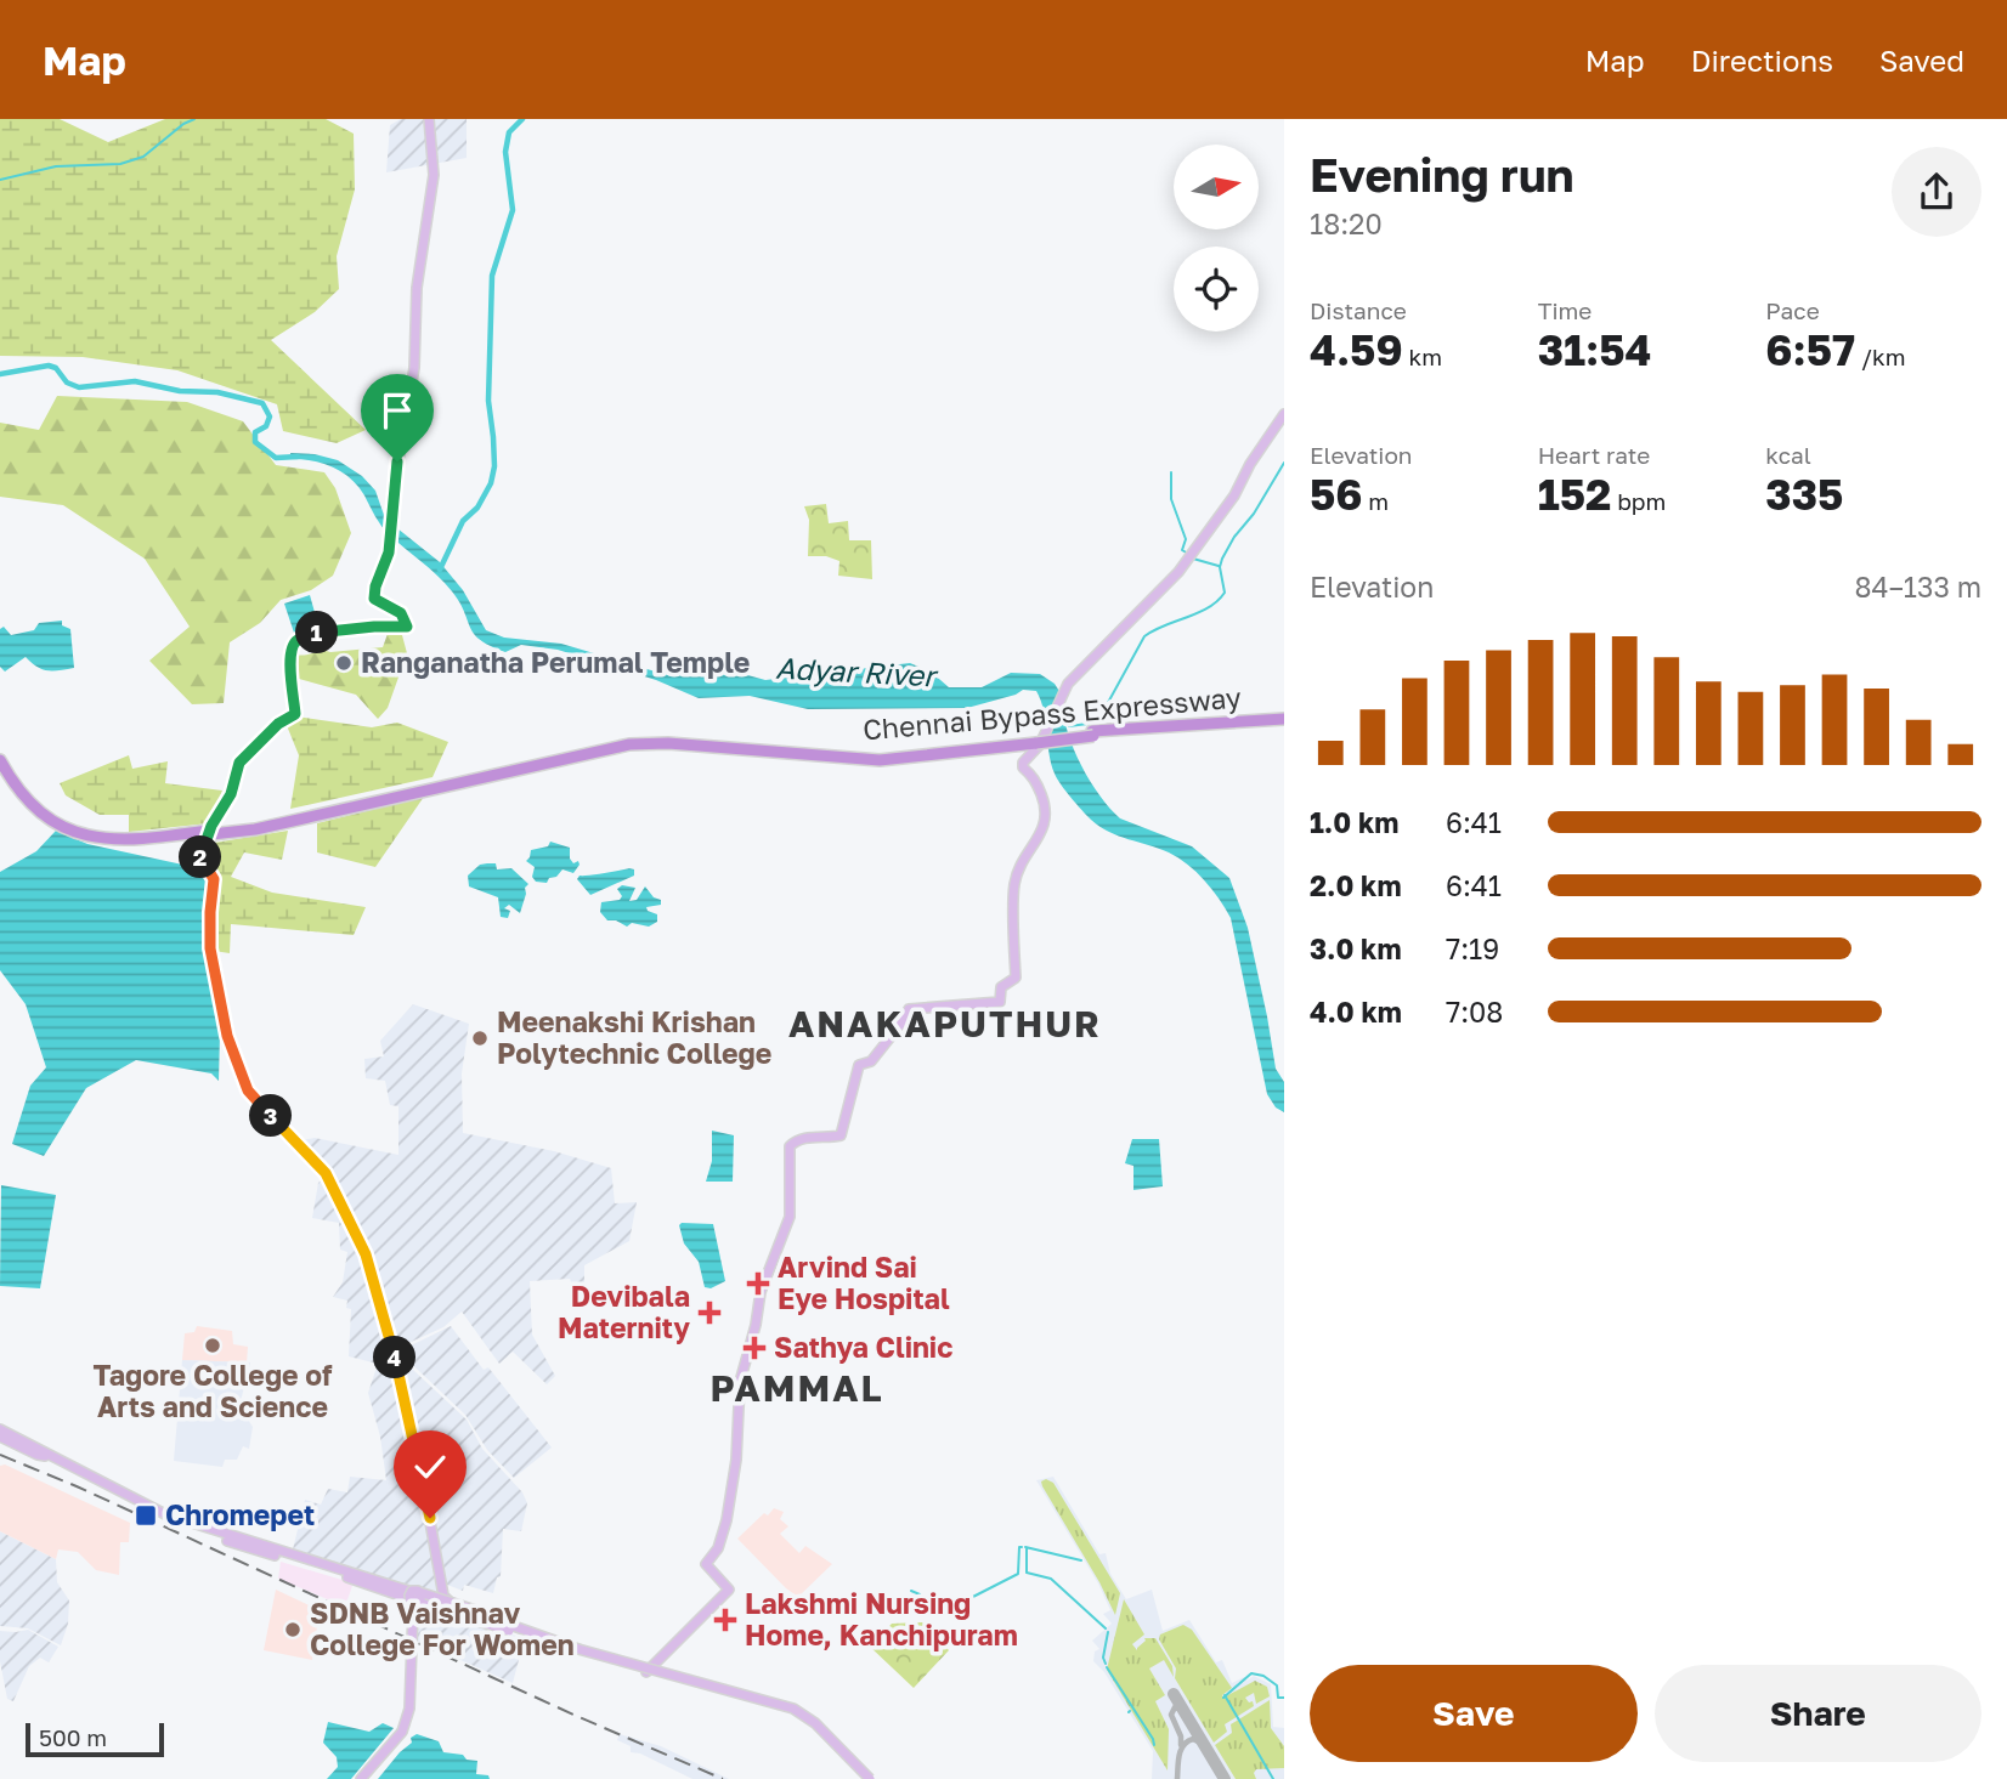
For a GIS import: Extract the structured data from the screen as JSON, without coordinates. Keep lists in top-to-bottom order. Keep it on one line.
{"streets":{"highway":["Chennai Bypass Expressway"]},"districts":["ANAKAPUTHUR","PAMMAL"],"water":["Adyar River"],"places":{"other":["Ranganatha Perumal Temple","Meenakshi Krishan Polytechnic College","Tagore College of Arts and Science","SDNB Vaishnav College For Women"],"health":["Arvind Sai Eye Hospital","Devibala Maternity","Sathya Clinic","Lakshmi Nursing Home, Kanchipuram"],"transit":["Chromepet"]},"scale_bar":"500 m","north":"right","page":{"header":"Map","nav":["Map","Directions","Saved"],"heading":["Evening run","18:20"],"stats":[["Distance","4.59 km"],["Time","31:54"],["Pace","6:57 /km"],["Elevation","56 m"],["Heart rate","152 bpm"],["kcal","335"]],"chart":["Elevation","84–133 m"],"pins":["1","2","3","4"],"list":[{"name":"1.0 km","note":"6:41"},{"name":"2.0 km","note":"6:41"},{"name":"3.0 km","note":"7:19"},{"name":"4.0 km","note":"7:08"}],"buttons":["Save","Share"],"scale":"500 m"}}
